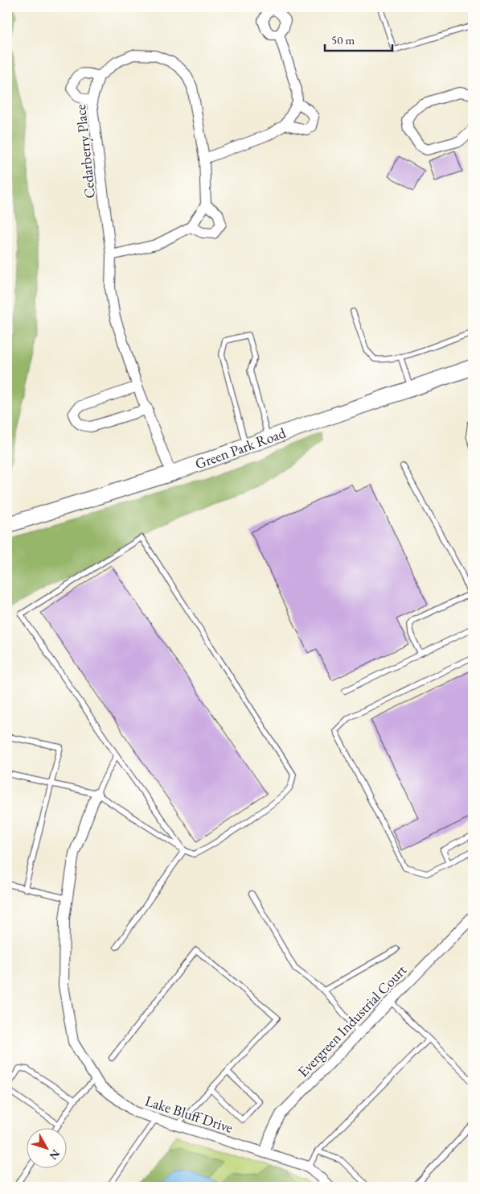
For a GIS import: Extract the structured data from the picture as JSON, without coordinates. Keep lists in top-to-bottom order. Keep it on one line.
{"streets":{"street":["Cedarberry Place","Green Park Road","Evergreen Industrial Court","Lake Bluff Drive"]},"crossings":[["Cedarberry Place","Green Park Road"],["Evergreen Industrial Court","Lake Bluff Drive"]],"scale_bar":"50 m","north":"bottom right"}
